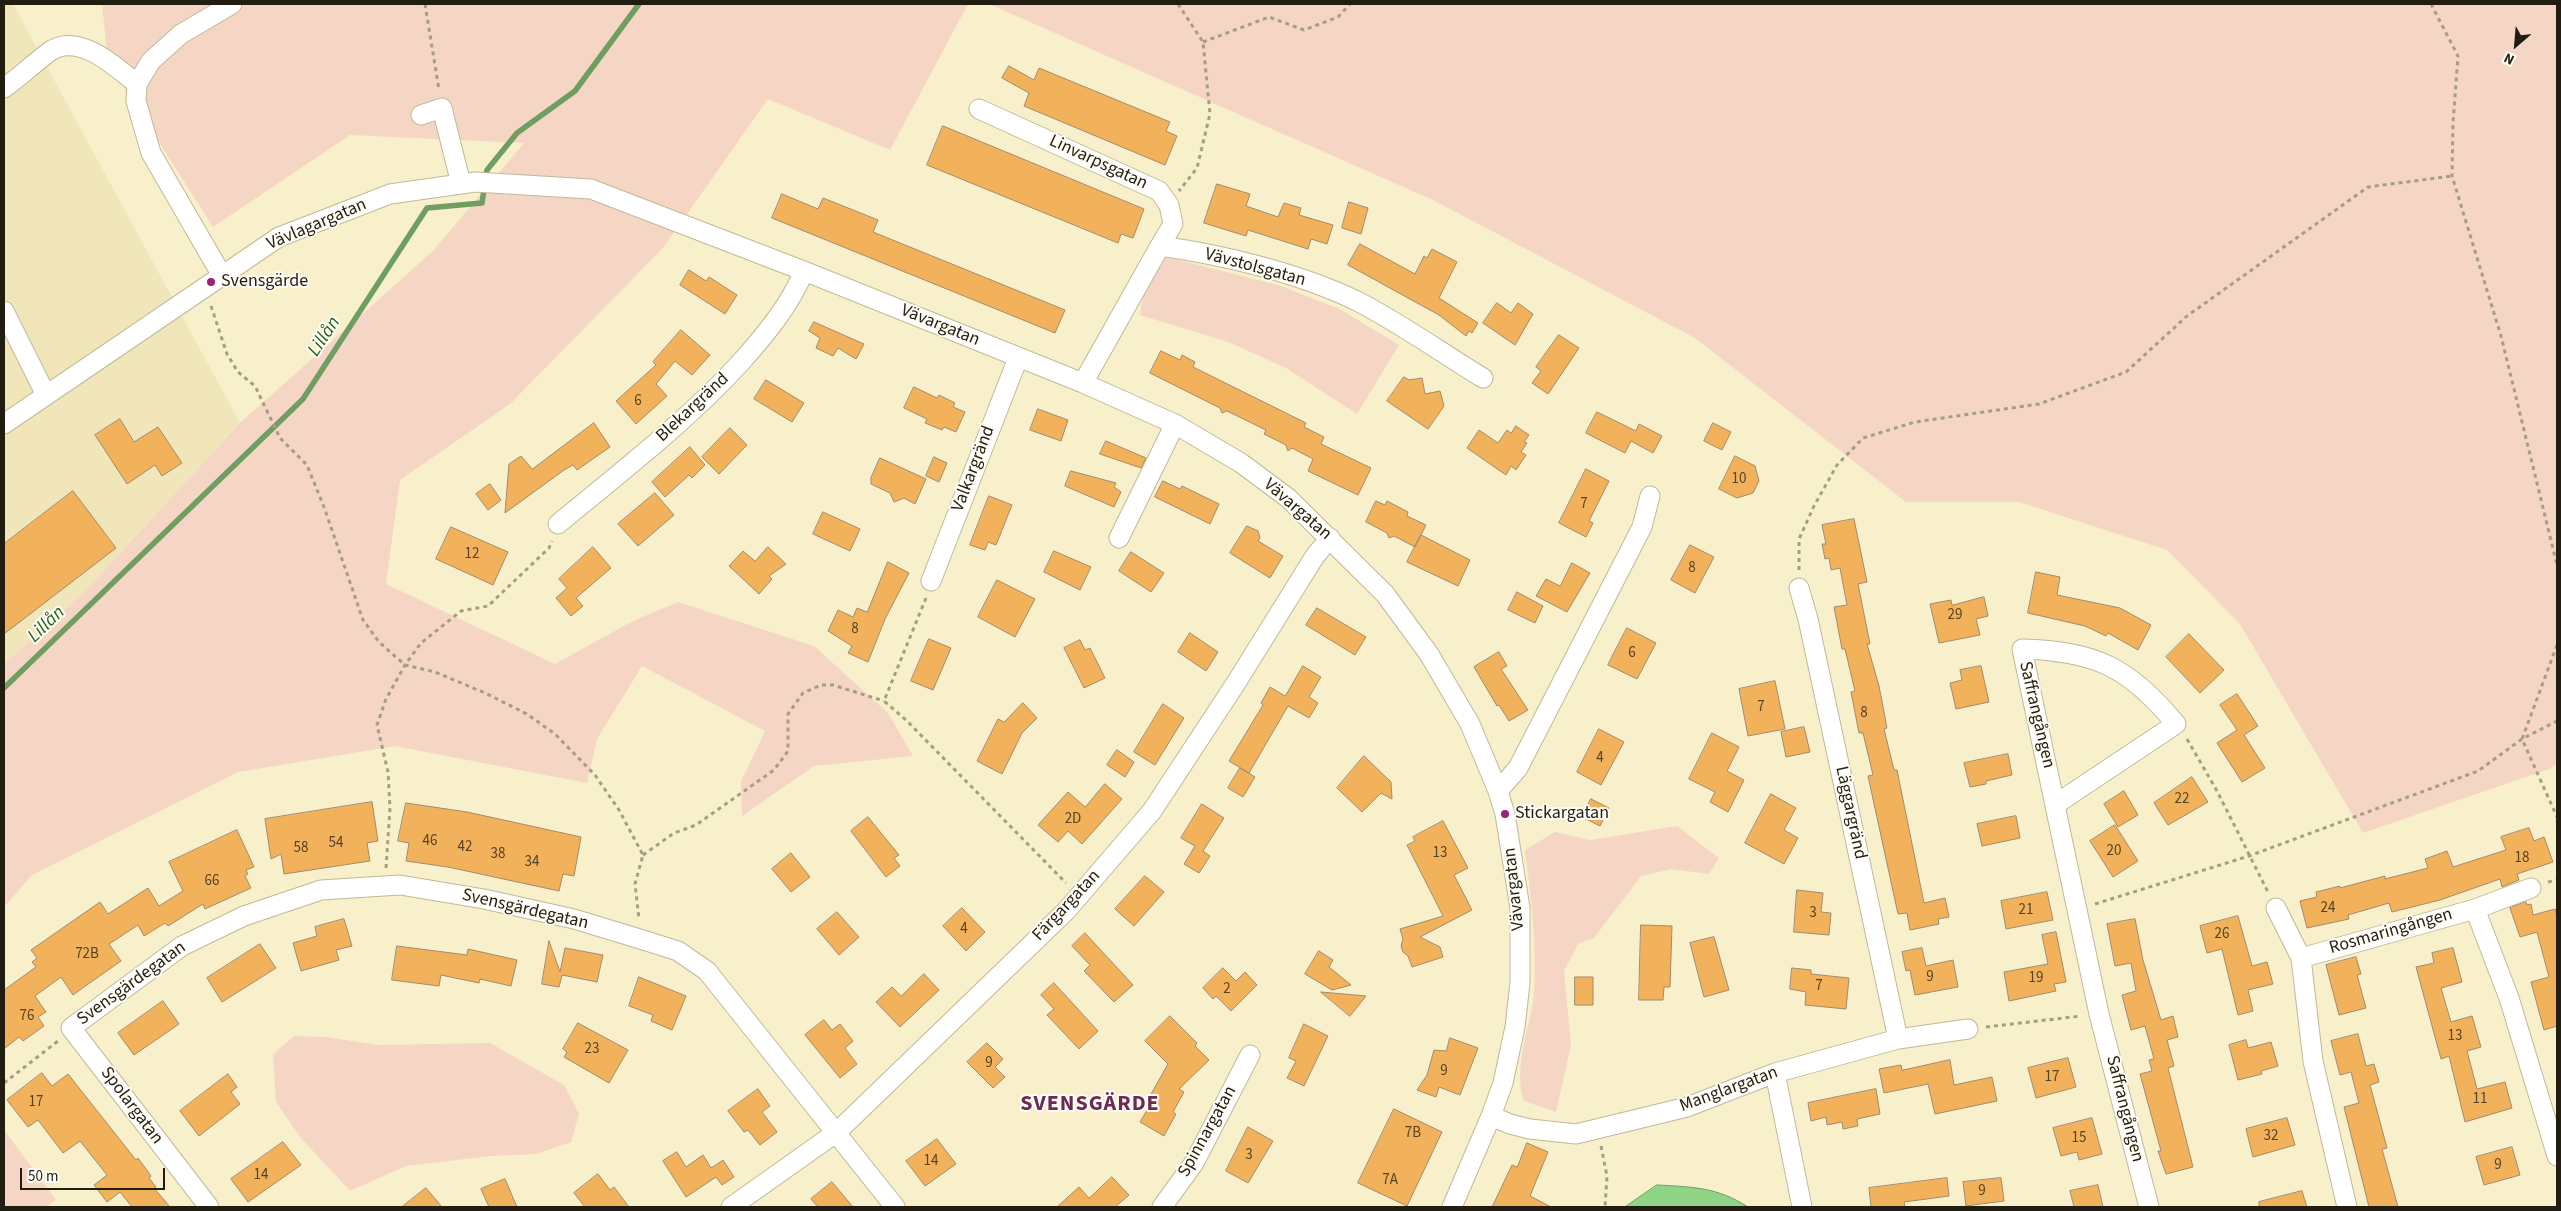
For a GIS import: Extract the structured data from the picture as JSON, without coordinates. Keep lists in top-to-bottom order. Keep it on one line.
{"streets":{"street":["Linvarpsgatan","Vävlagargatan","Vävstolsgatan","Vävargatan","Blekargränd","Valkargränd","Saffrangången","Läggargränd","Färgargatan","Svensgärdegatan","Rosmaringången","Manglargatan","Spolargatan","Spinnargatan"]},"crossings":[["Vävlagargatan","Vävargatan"],["Vävargatan","Blekargränd"],["Vävargatan","Valkargränd"],["Vävargatan","Färgargatan"],["Vävargatan","Manglargatan"],["Läggargränd","Manglargatan"],["Färgargatan","Svensgärdegatan"],["Svensgärdegatan","Spolargatan"]],"districts":["SVENSGÄRDE"],"water":["Lillån"],"places":["Svensgärde","Stickargatan"],"house_numbers":["6","10","7","12","8","29","8","6","7","8","4","22","2D","46","54","42","58","20","13","38","18","34","66","24","21","3","4","26","72B","9","19","7","2","76","13","23","9","9","17","11","17","7B","32","15","3","14","9","14","7A","9"],"scale_bar":"50 m","north":"bottom left"}
